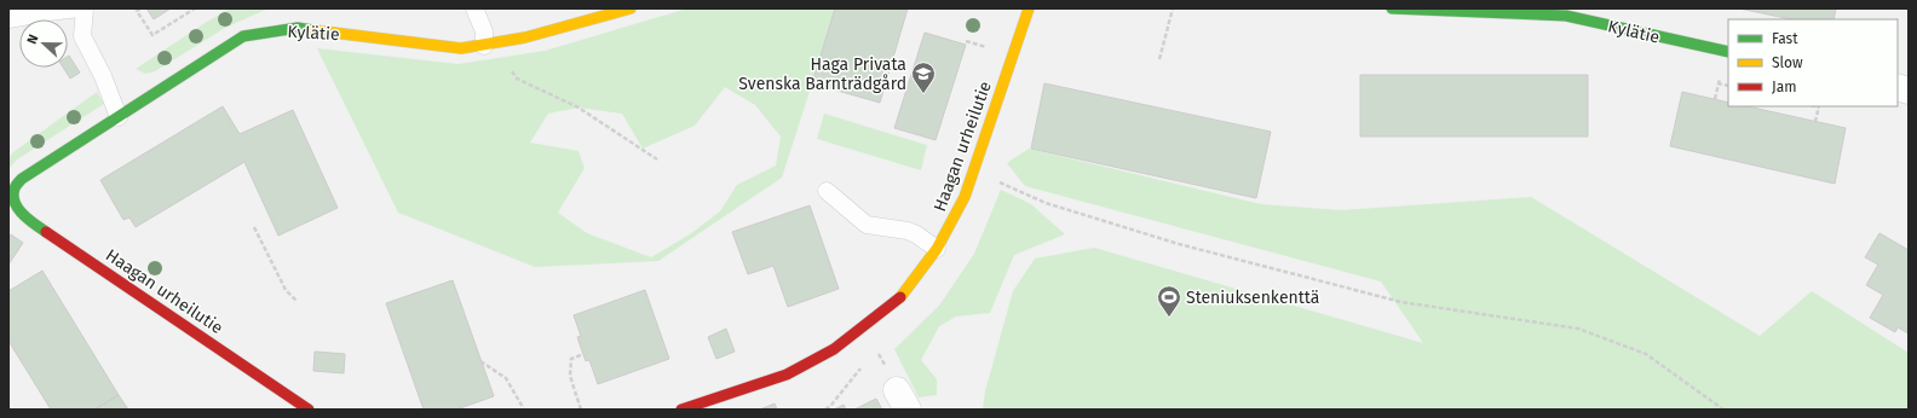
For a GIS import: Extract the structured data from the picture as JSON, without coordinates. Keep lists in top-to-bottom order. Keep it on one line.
{"streets":{"street":["Kylätie","Haagan urheilutie"]},"crossings":[["Kylätie","Haagan urheilutie"]],"places":{"school or university":["Haga Privata Svenska Barnträdgård"],"sports":["Steniuksenkenttä"]},"legend":["Fast","Slow","Jam"],"north":"left"}
